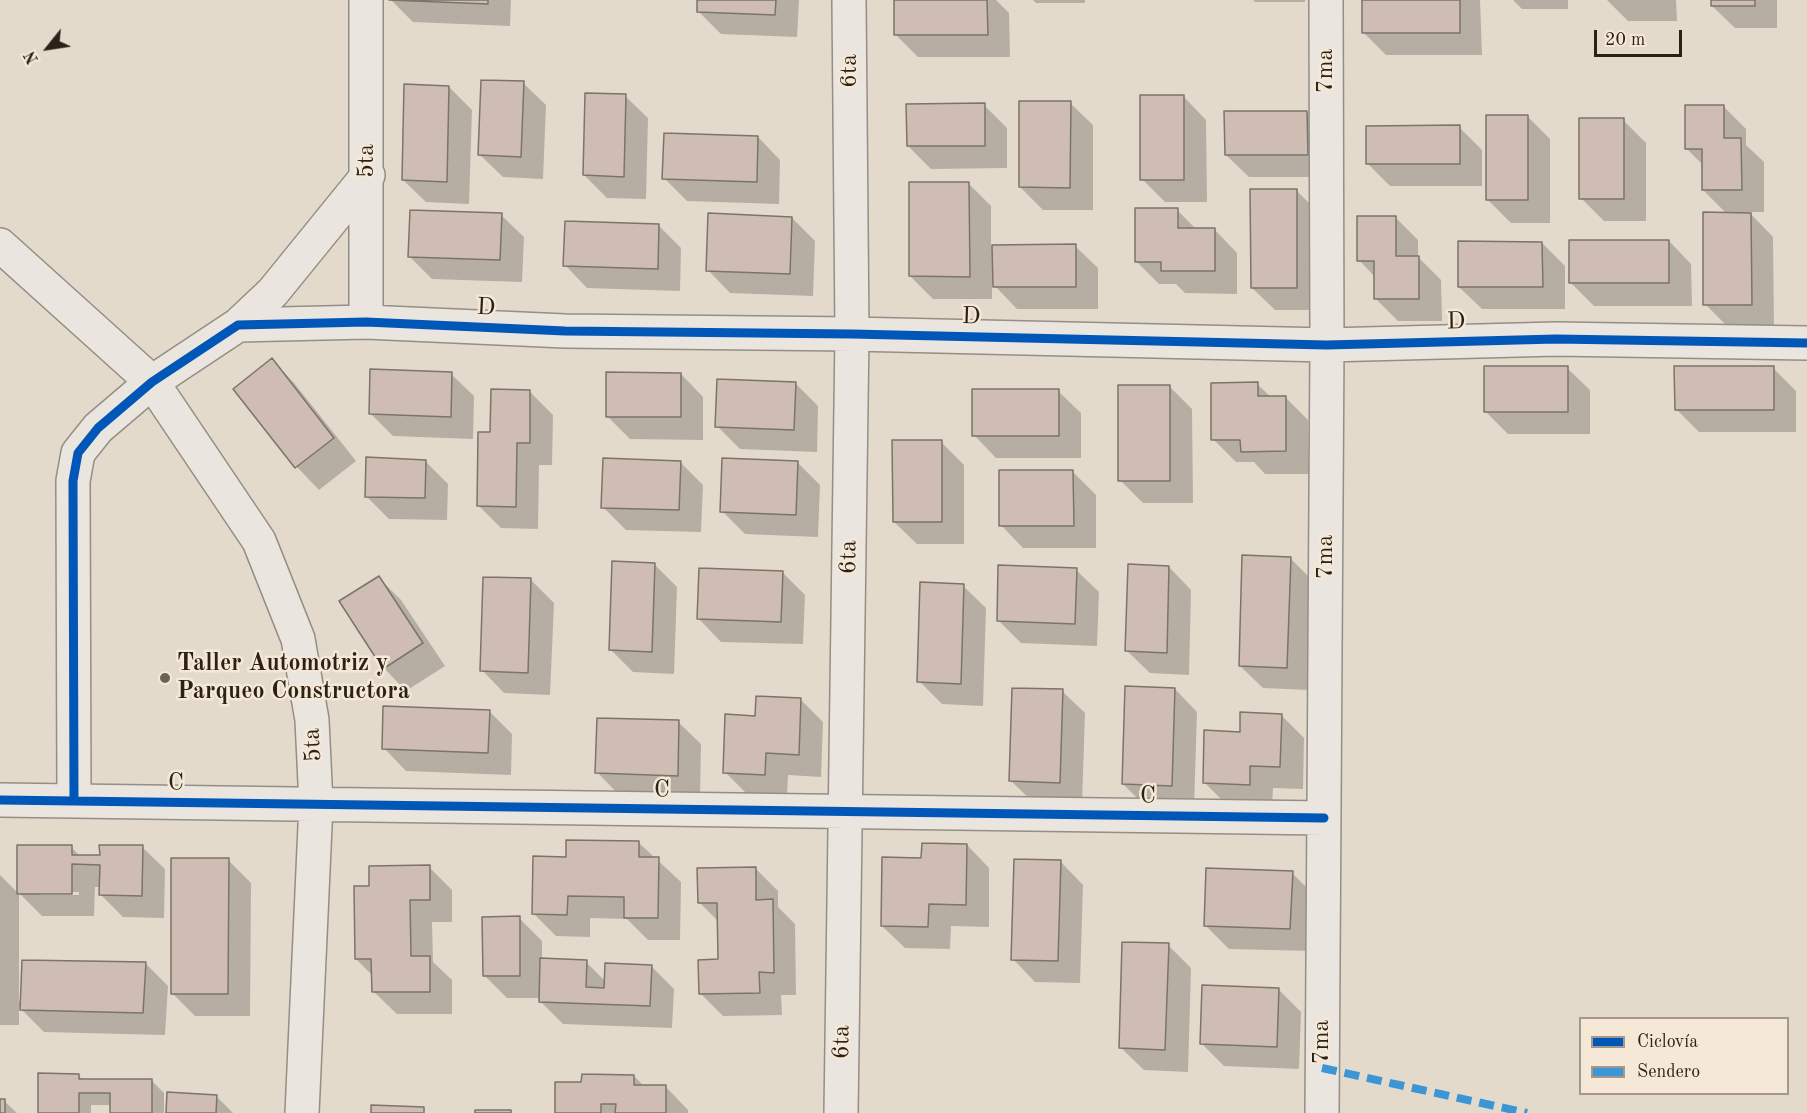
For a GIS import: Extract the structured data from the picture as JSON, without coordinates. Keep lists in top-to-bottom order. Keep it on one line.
{"streets":{"street":["6ta","7ma","5ta","D","C"]},"crossings":[["6ta","D"],["6ta","C"],["7ma","D"],["7ma","C"],["5ta","D"],["5ta","C"]],"places":["Taller Automotriz y Parqueo Constructora"],"legend":["Ciclovía","Sendero"],"scale_bar":"20 m","north":"bottom left"}
